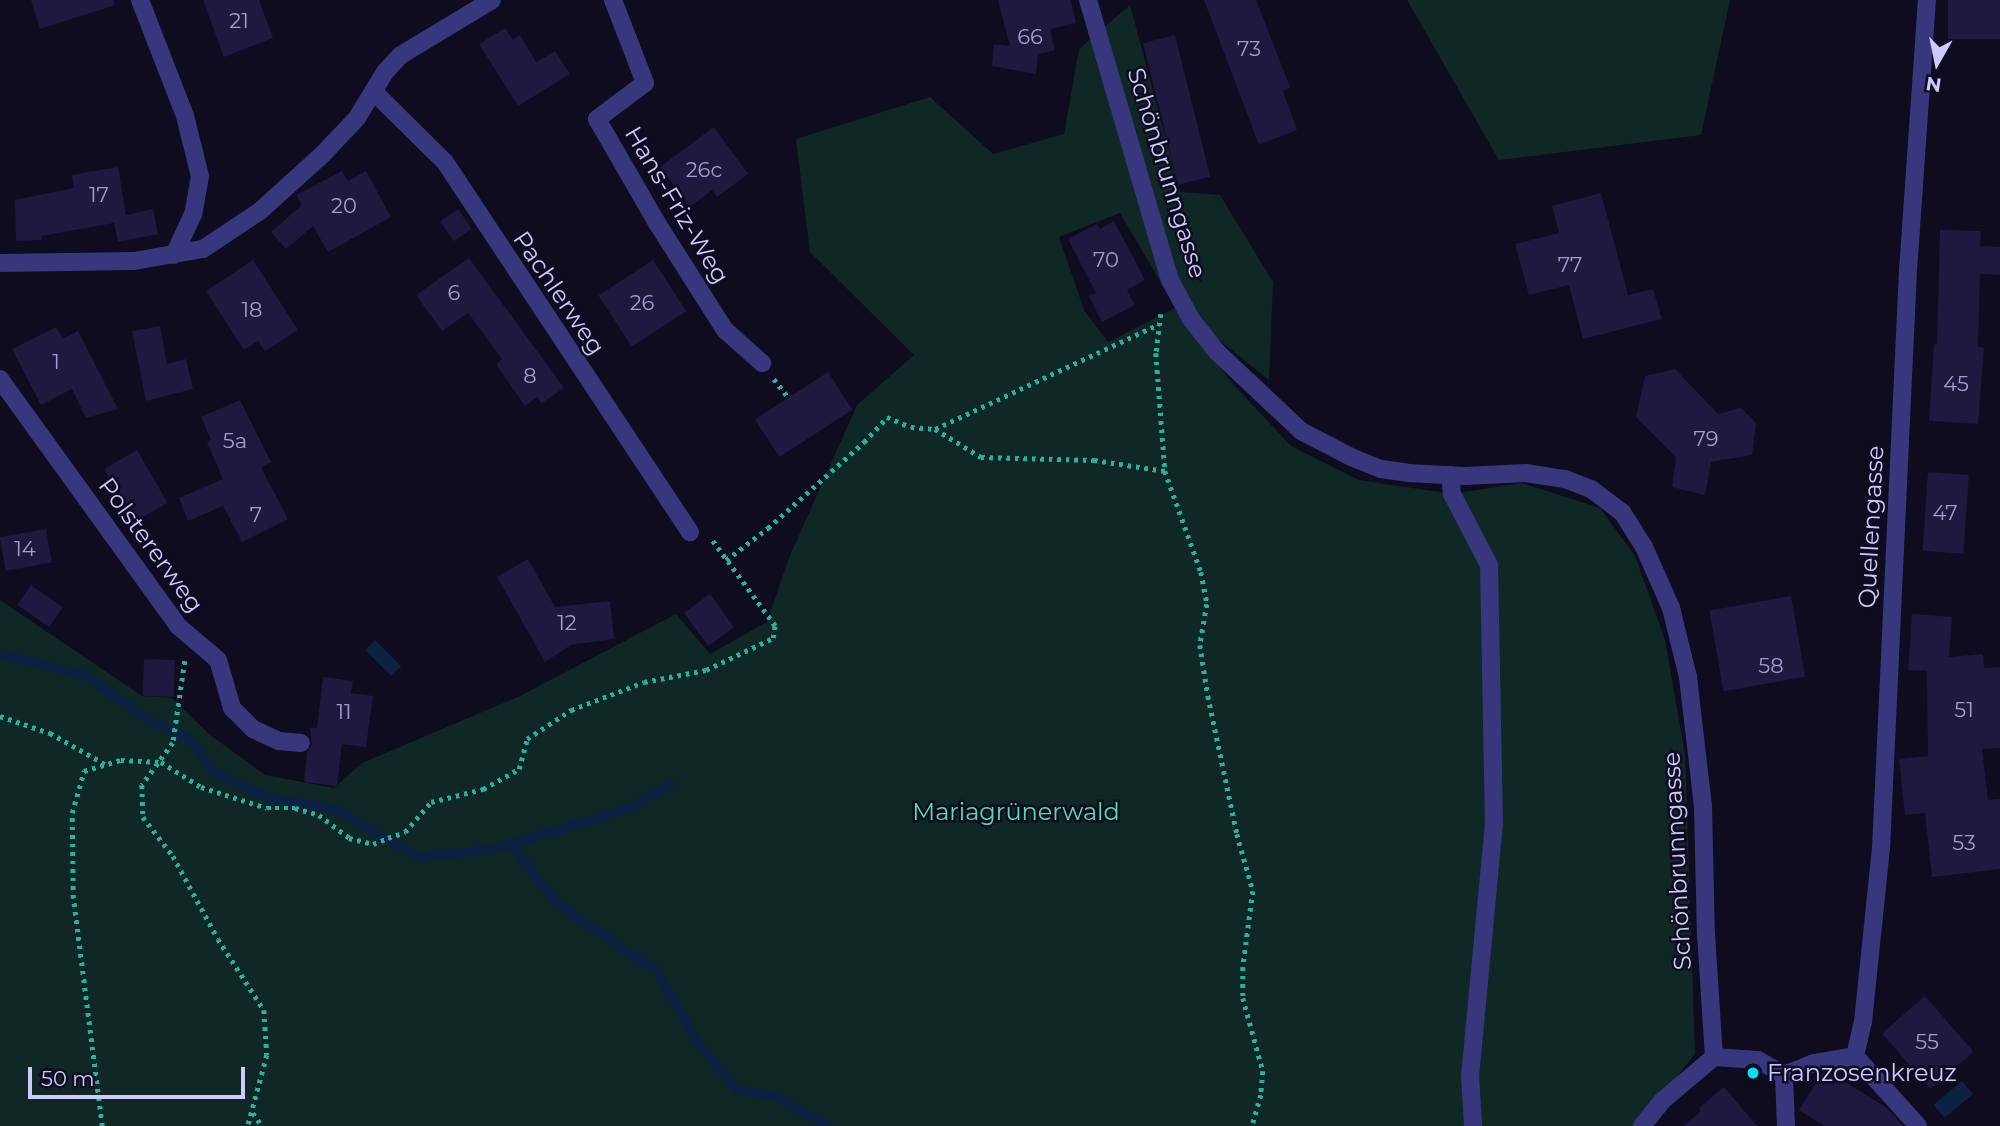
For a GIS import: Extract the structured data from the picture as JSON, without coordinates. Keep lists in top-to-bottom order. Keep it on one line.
{"streets":{"street":["Schönbrunngasse","Hans-Friz-Weg","Pachlerweg","Quellengasse","Polstererweg"]},"parks":["Mariagrünerwald"],"places":["Franzosenkreuz"],"house_numbers":["21","66","73","26c","17","20","70","77","6","26","18","1","8","45","79","5a","47","7","14","12","58","51","11","53","55"],"scale_bar":"50 m","north":"bottom"}
